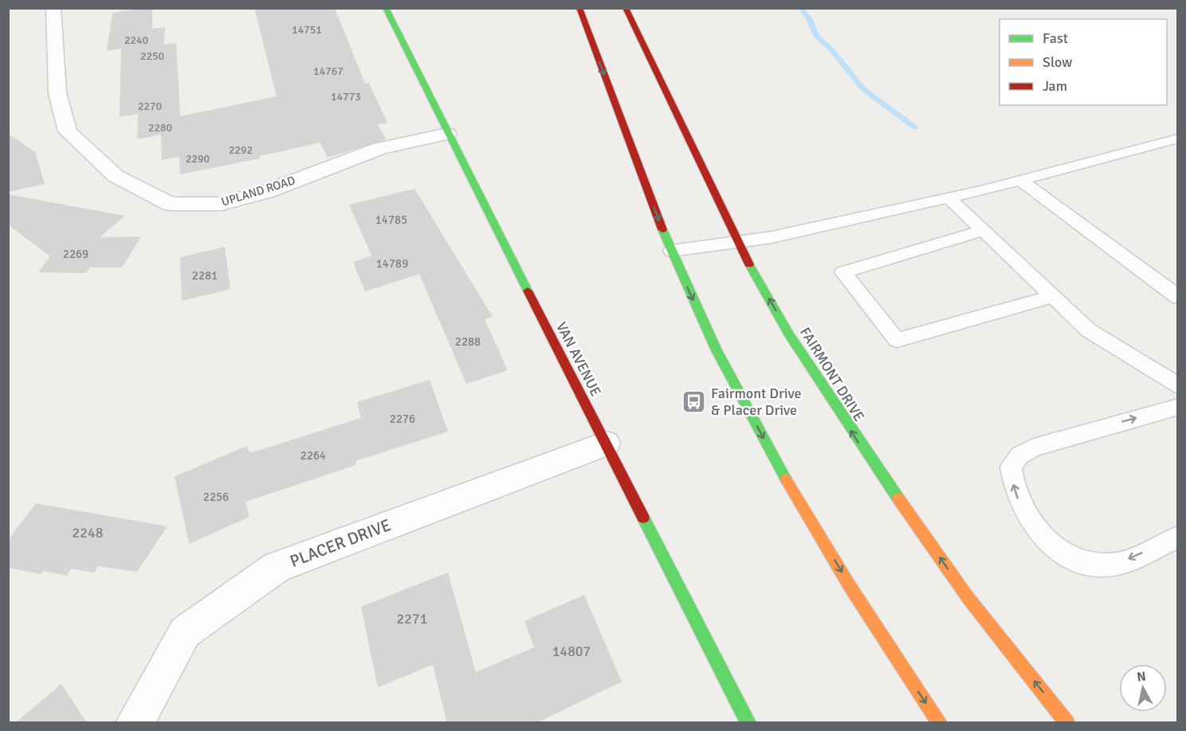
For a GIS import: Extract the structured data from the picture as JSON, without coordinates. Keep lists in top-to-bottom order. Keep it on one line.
{"streets":{"main road":["VAN AVENUE","FAIRMONT DRIVE"],"street":["UPLAND ROAD","PLACER DRIVE"]},"crossings":[["UPLAND ROAD","VAN AVENUE"],["VAN AVENUE","PLACER DRIVE"]],"places":{"bus stop":["Fairmont Drive & Placer Drive"]},"house_numbers":["14751","2240","2250","14767","14773","2270","2280","2292","2290","14785","2269","14789","2281","2288","2276","2264","2256","2248","2271","14807"],"legend":["Fast","Slow","Jam"],"north":"top"}
